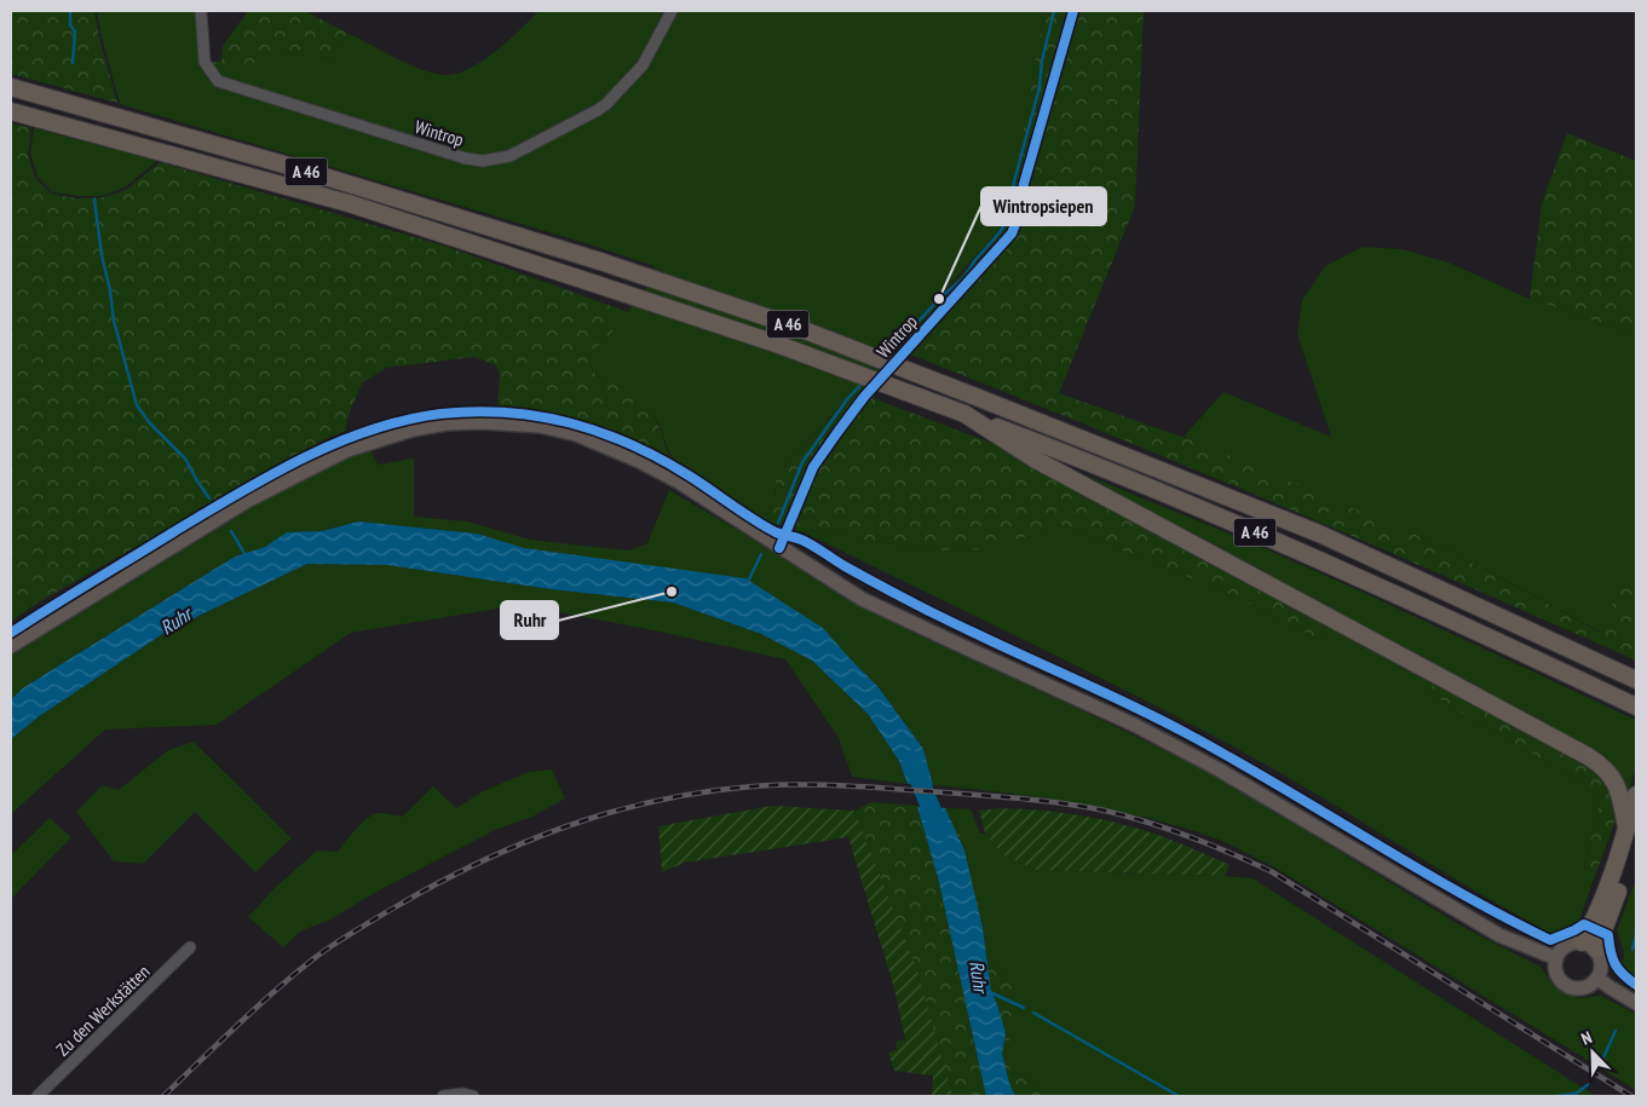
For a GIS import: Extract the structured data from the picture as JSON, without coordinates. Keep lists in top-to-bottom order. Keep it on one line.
{"streets":{"highway":["A 46"],"street":["Wintrop","Zu den Werkstätten"]},"water":["Ruhr"],"places":["Wintropsiepen","Ruhr"],"north":"top left"}
